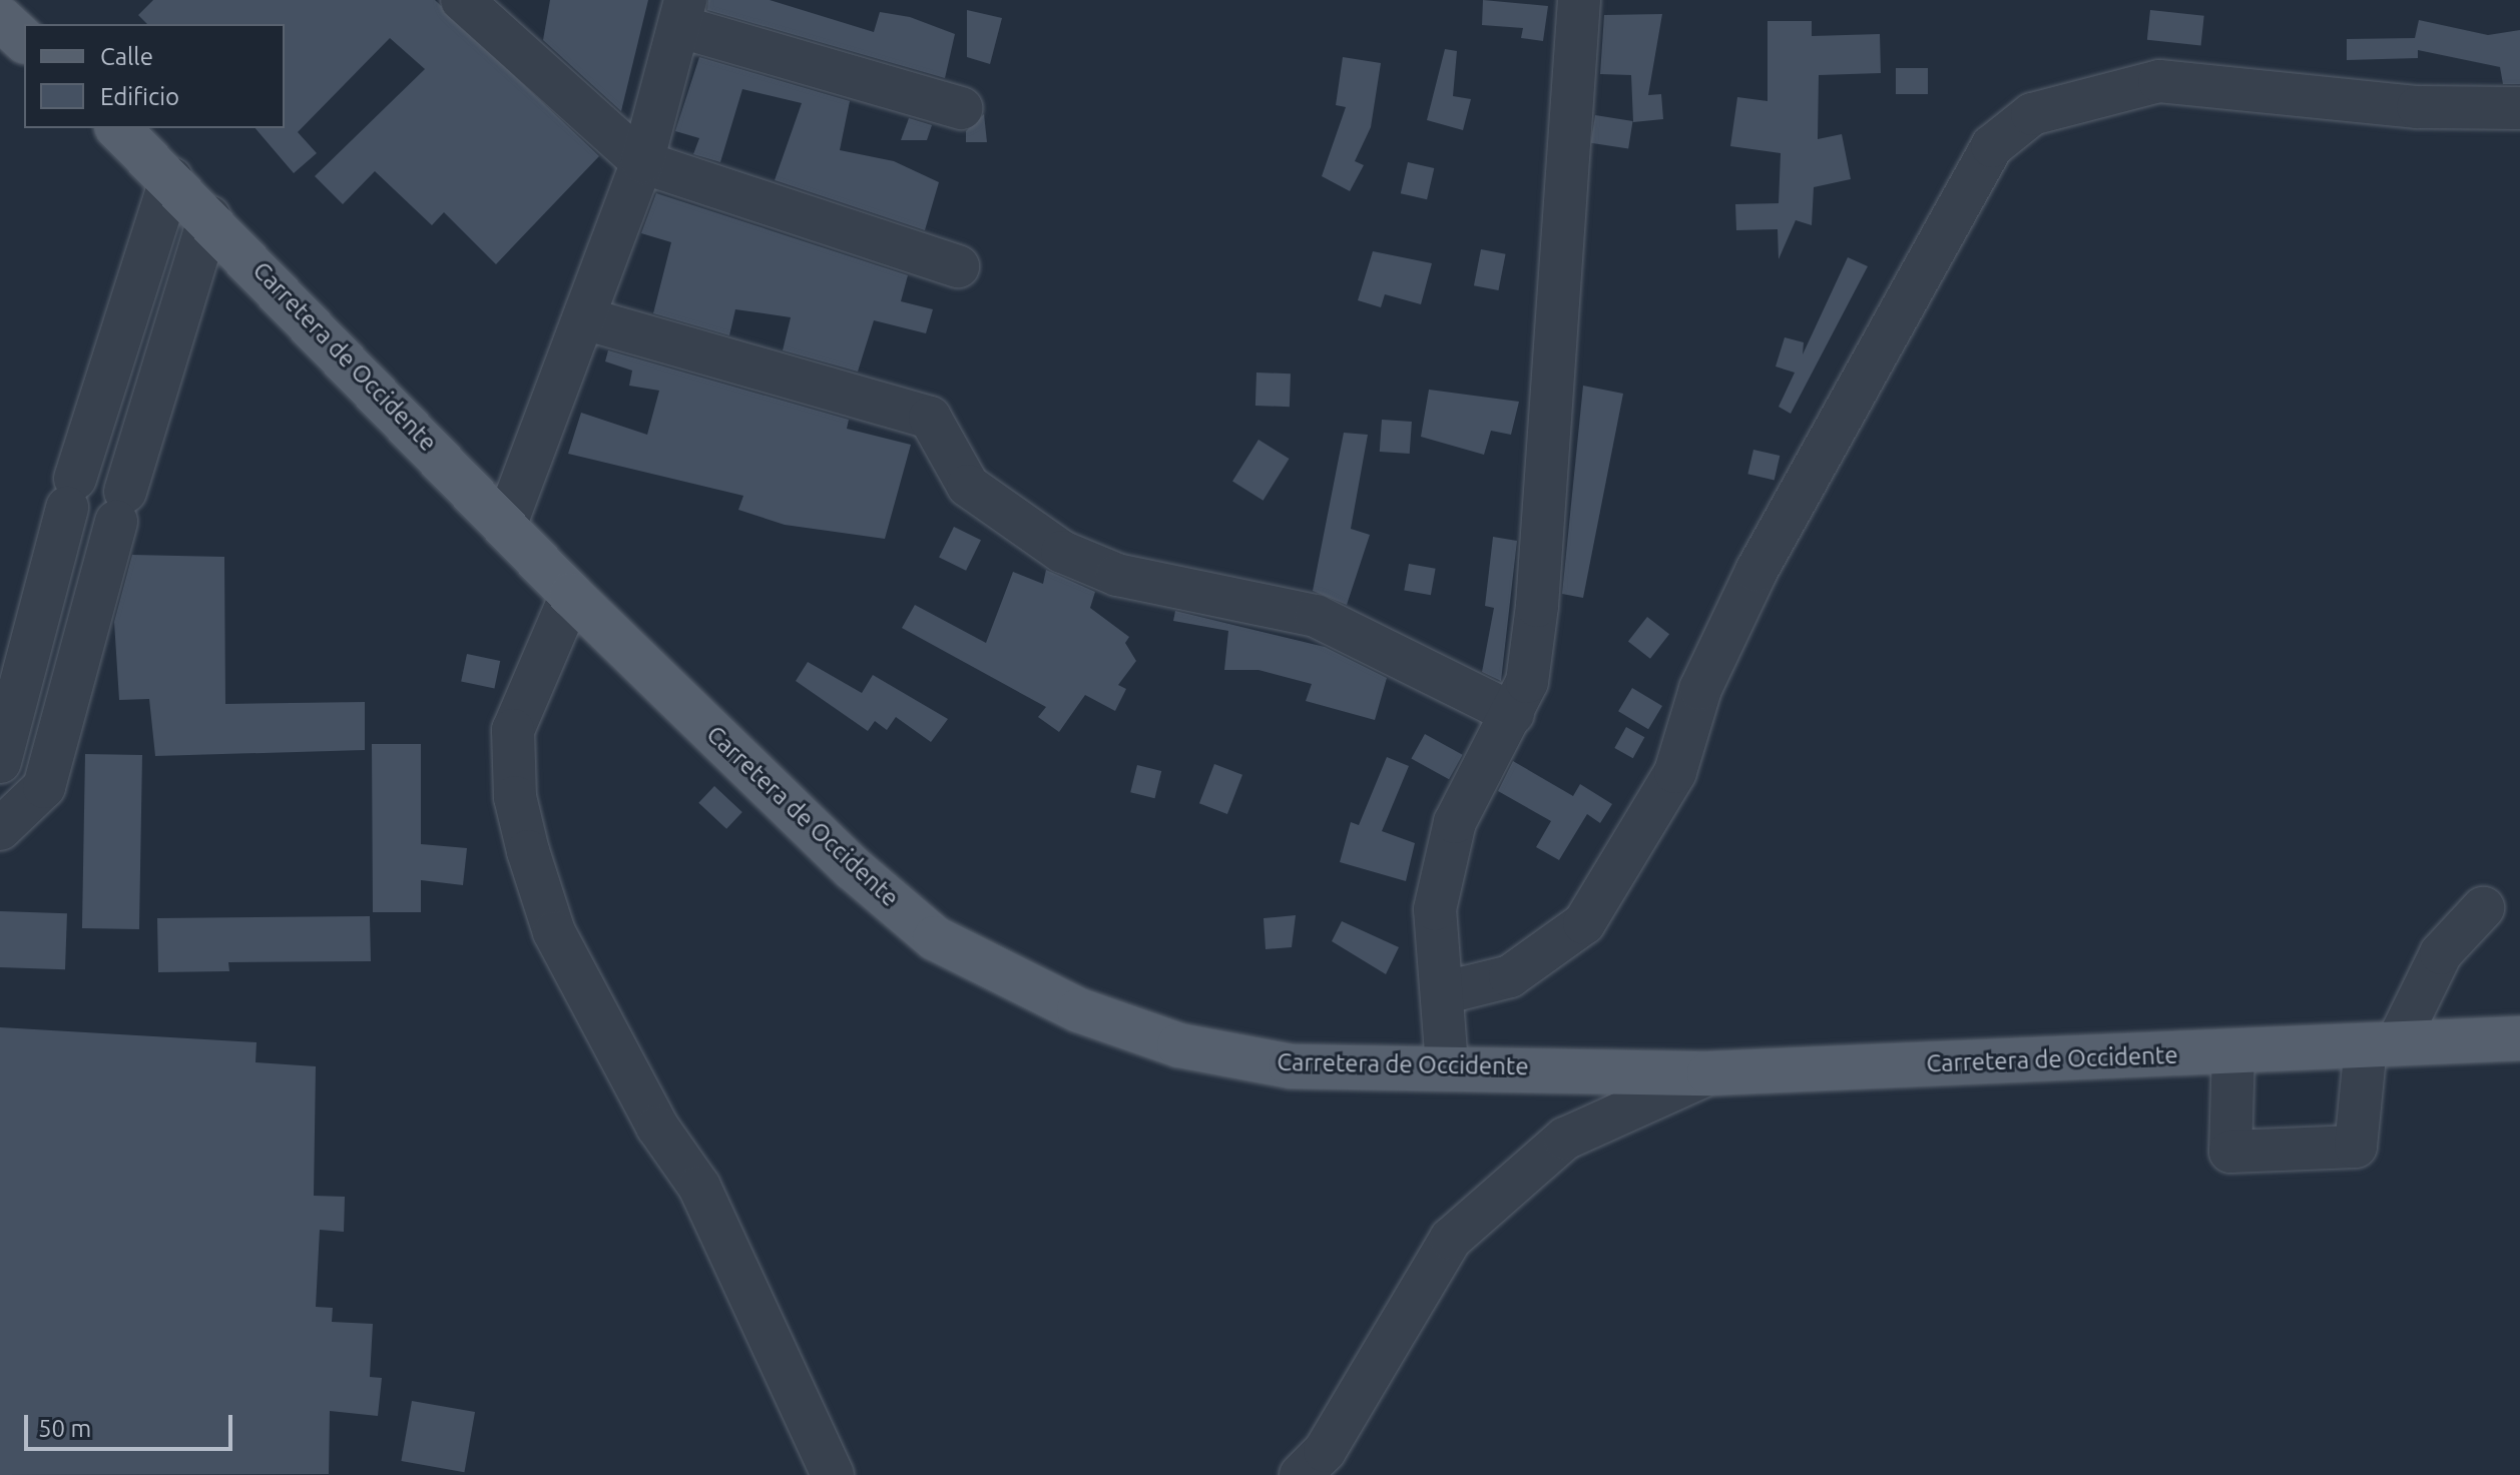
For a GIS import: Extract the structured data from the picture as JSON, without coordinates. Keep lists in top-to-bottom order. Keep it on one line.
{"streets":{"main road":["Carretera de Occidente"]},"legend":["Calle","Edificio"],"scale_bar":"50 m"}
